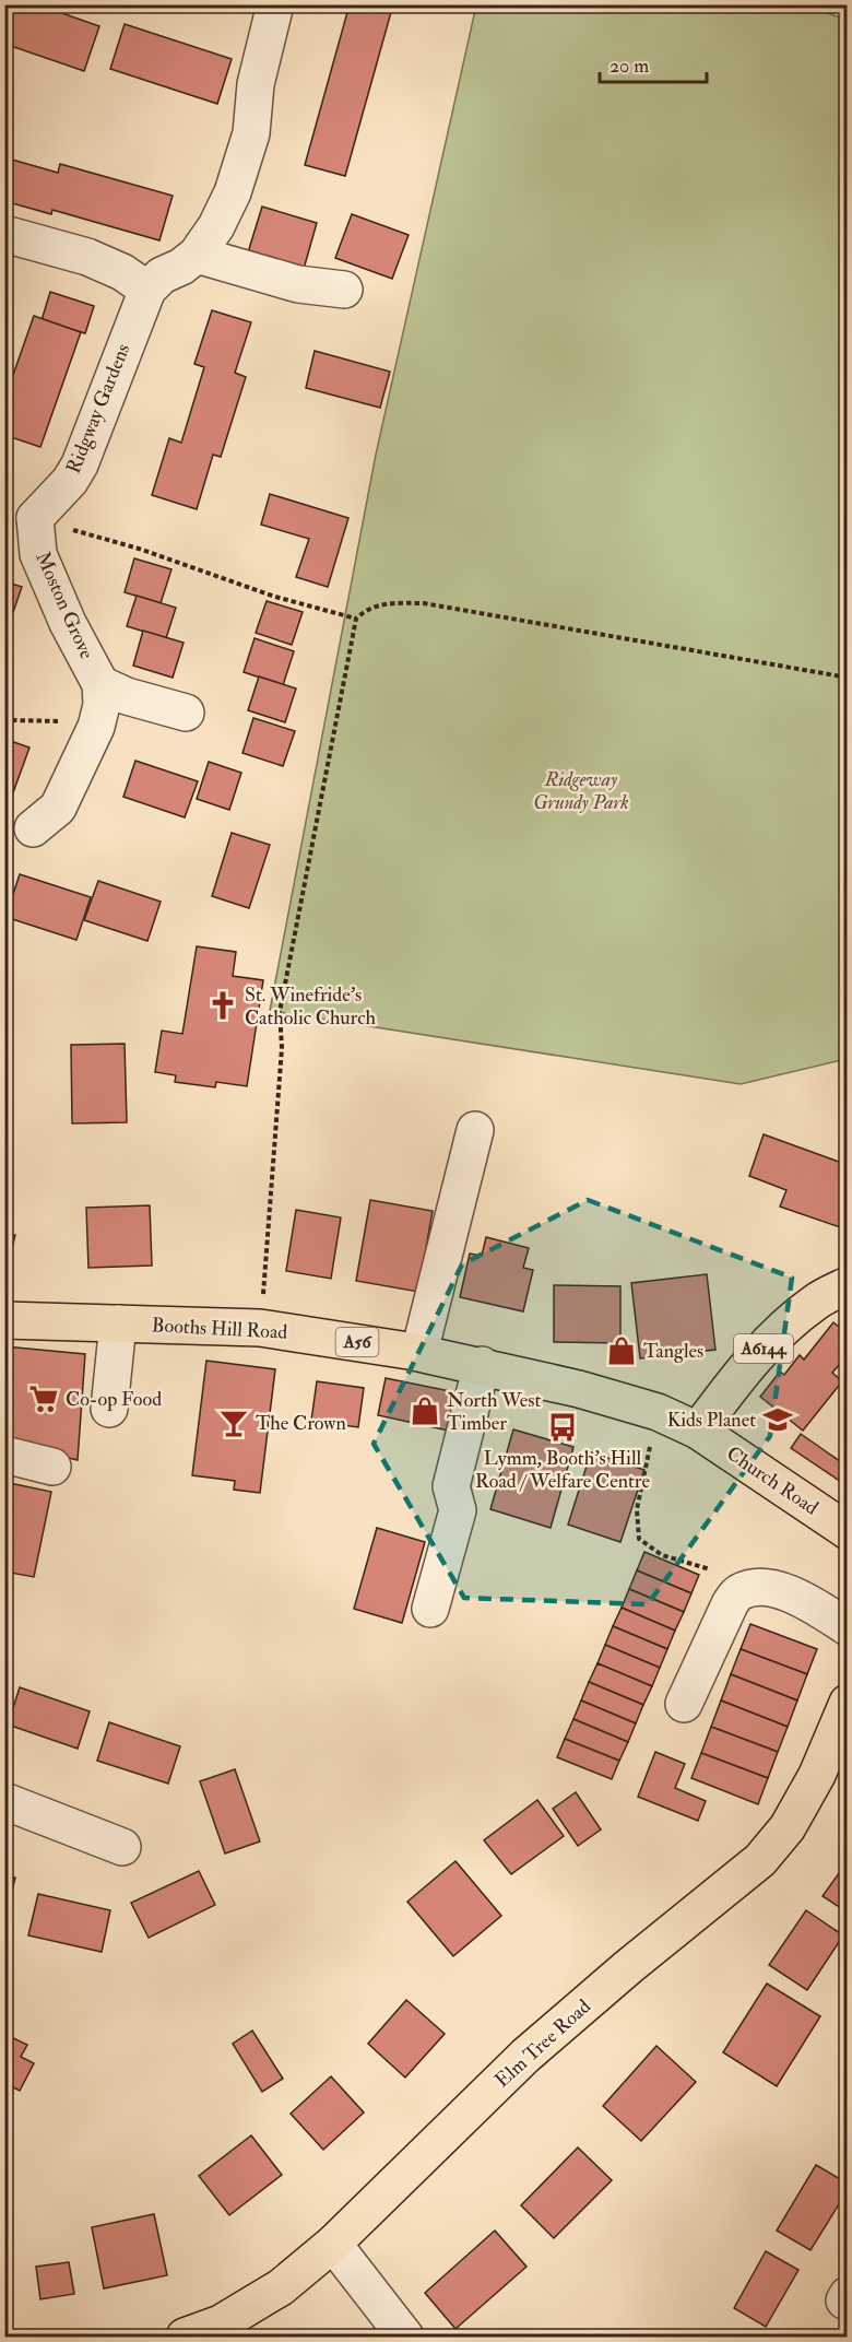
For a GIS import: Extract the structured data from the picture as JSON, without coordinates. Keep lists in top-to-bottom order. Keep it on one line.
{"streets":{"main road":["Booths Hill Road","A56","A6144","Church Road","Elm Tree Road"],"street":["Ridgway Gardens","Moston Grove"]},"crossings":[["Ridgway Gardens","Moston Grove"],["Booths Hill Road","A6144"],["Booths Hill Road","Church Road"],["A6144","Church Road"]],"parks":["Ridgeway Grundy Park"],"places":{"church":["St. Winefride's Catholic Church"],"shop":["Tangles","North West Timber"],"supermarket":["Co-op Food"],"school or university":["Kids Planet"],"bar":["The Crown"],"bus stop":["Lymm, Booth's Hill Road / Welfare Centre"]},"scale_bar":"20 m"}
